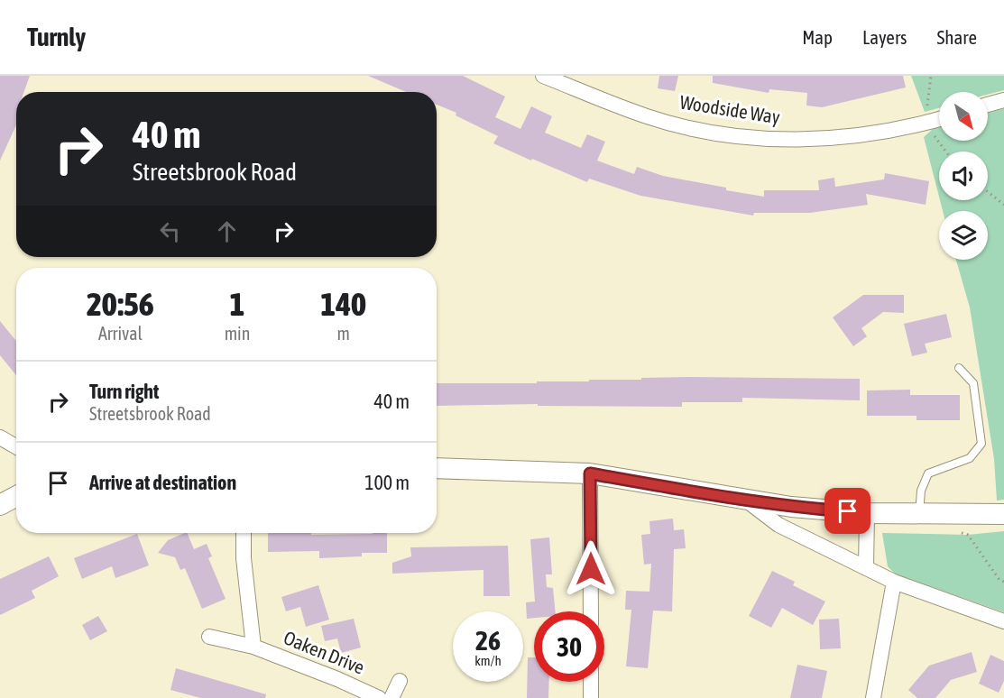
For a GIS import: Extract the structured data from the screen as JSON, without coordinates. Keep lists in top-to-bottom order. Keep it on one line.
{"streets":{"street":["Woodside Way","Oaken Drive"]},"north":"bottom right","page":{"header":"Turnly","nav":["Map","Layers","Share"],"turn":["40 m","Streetsbrook Road"],"eta":["20:56","Arrival","1","min","140","m"],"list":[{"name":"Turn right","note":"Streetsbrook Road","value":"40 m"},{"name":"Arrive at destination","value":"100 m"}],"speed":"26 km/h","limit":"30"}}
